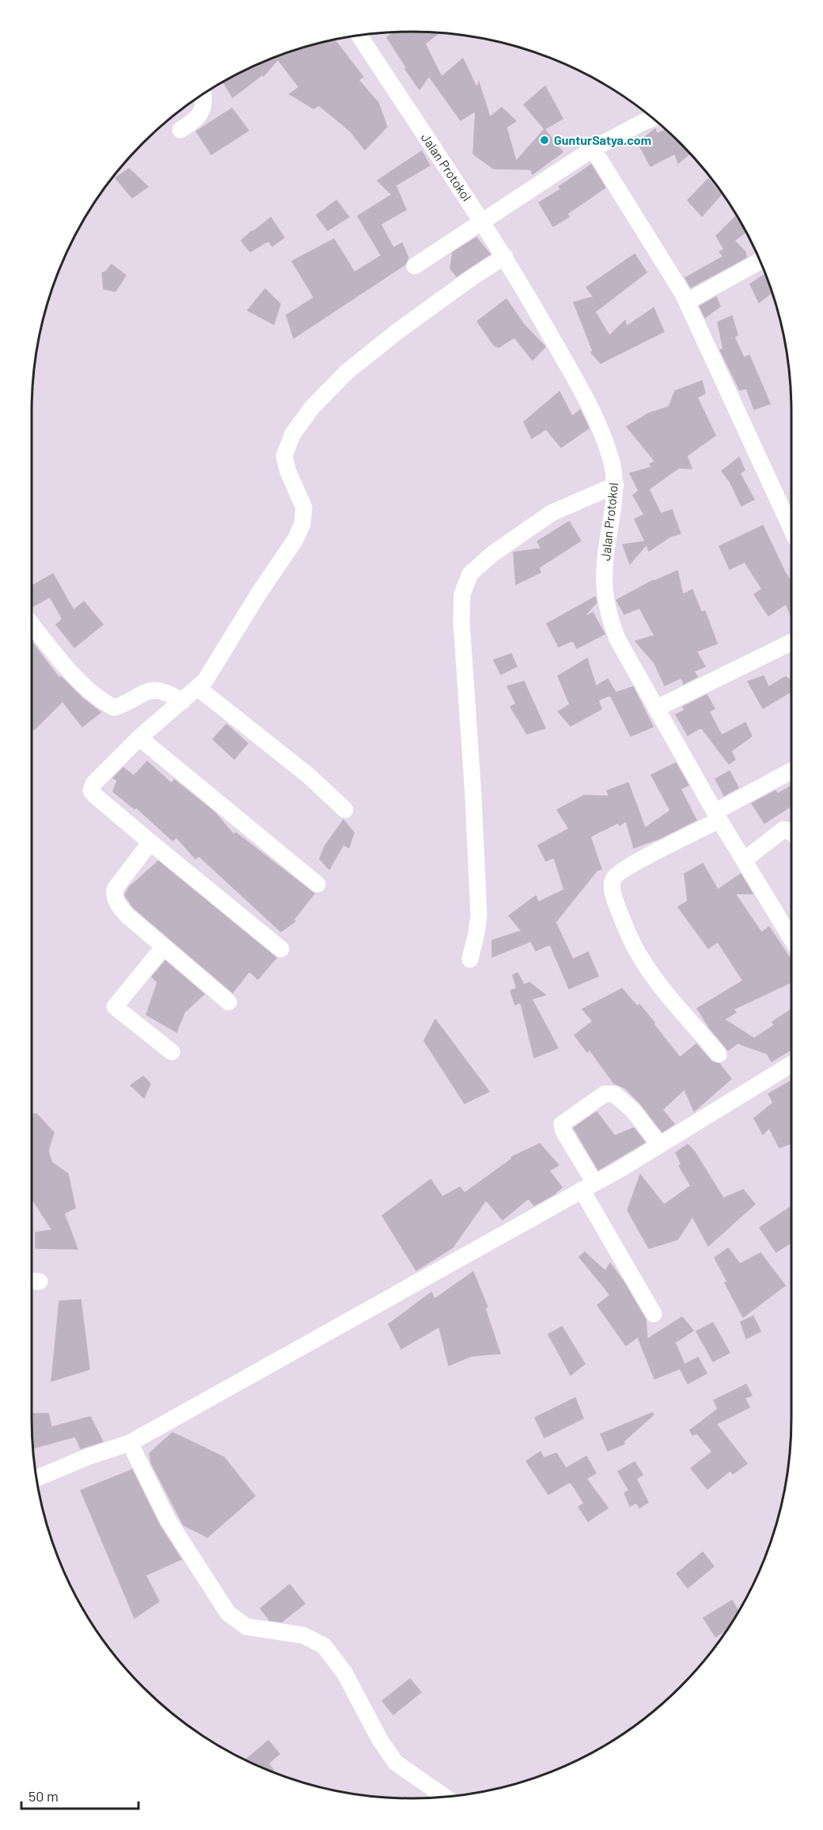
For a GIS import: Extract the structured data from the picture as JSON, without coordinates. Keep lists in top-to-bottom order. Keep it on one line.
{"streets":{"street":["Jalan Protokol"]},"places":["GunturSatya.com"],"scale_bar":"50 m"}
